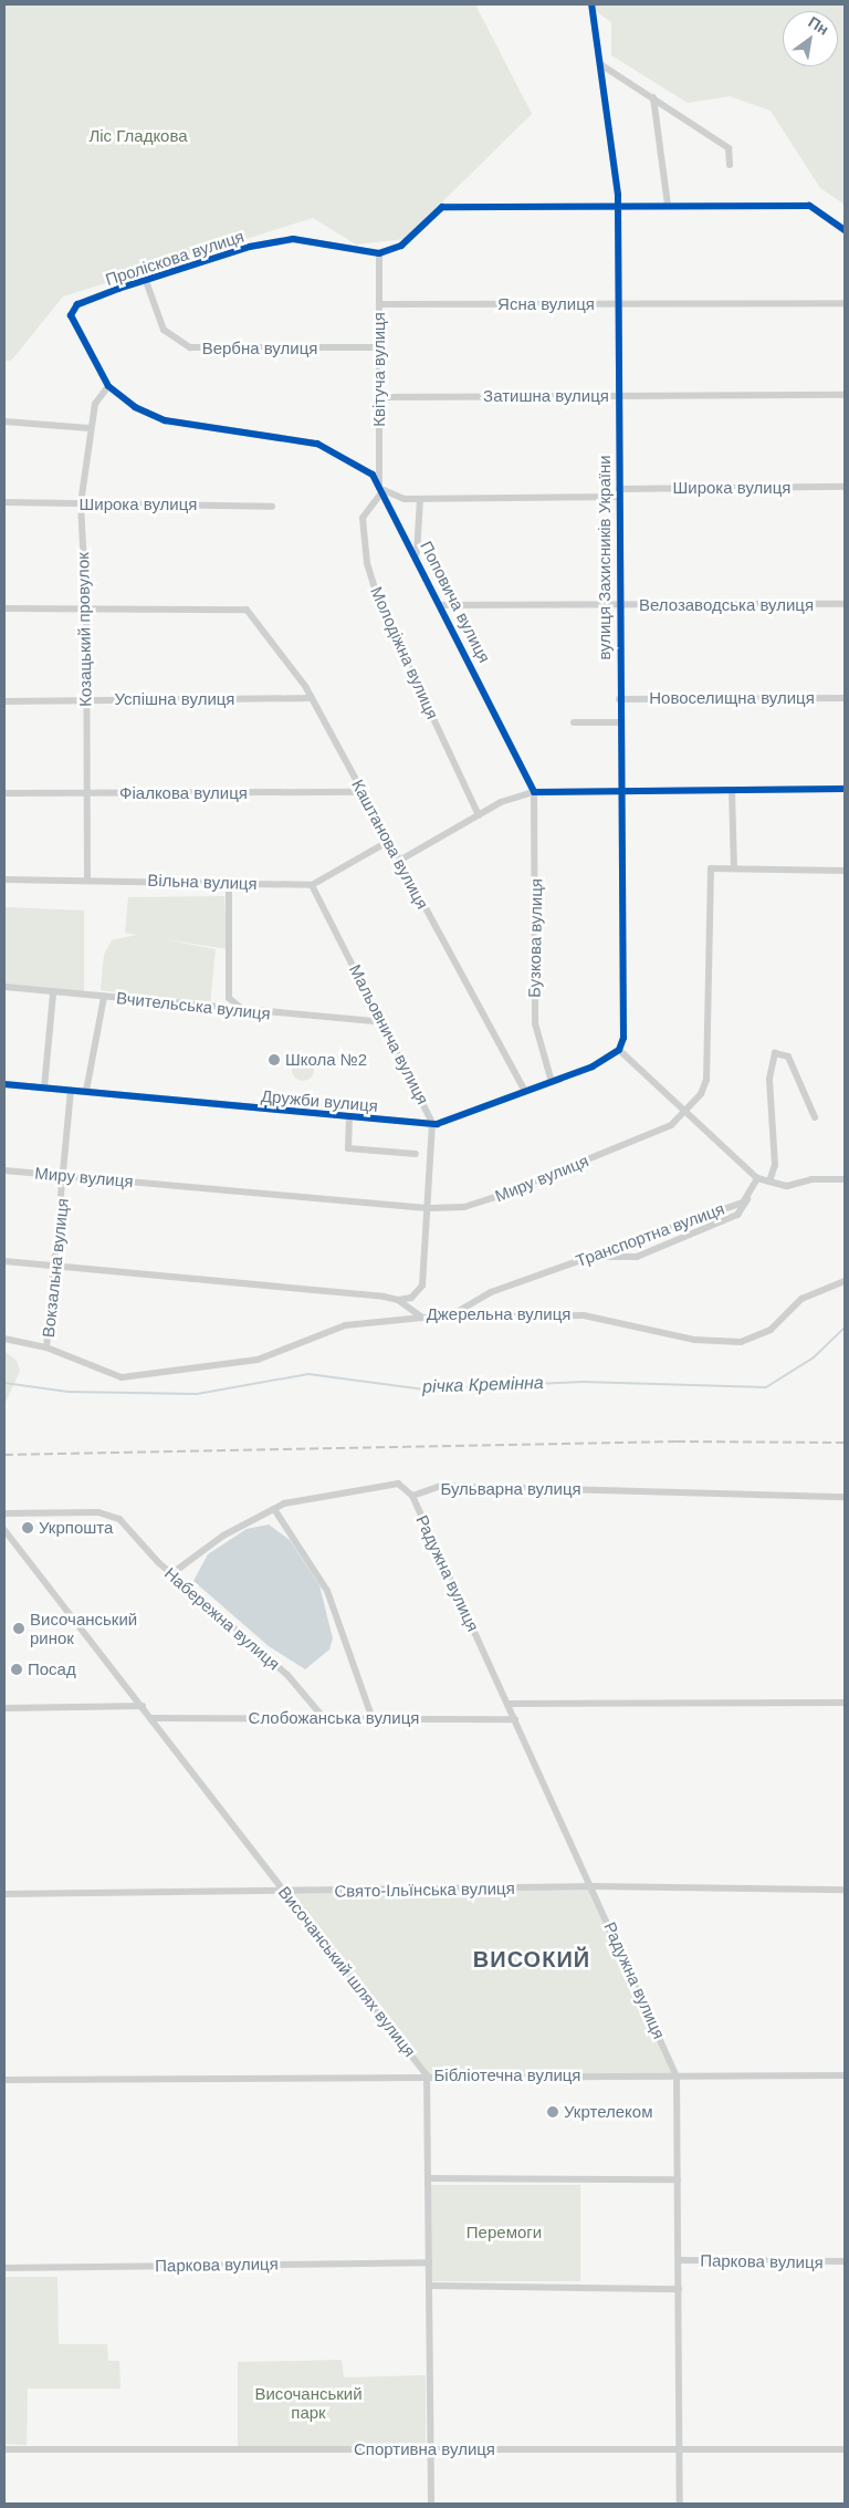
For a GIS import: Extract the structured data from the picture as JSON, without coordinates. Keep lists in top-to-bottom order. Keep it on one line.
{"streets":{"street":["Проліскова вулиця","Ясна вулиця","Вербна вулиця","Квітуча вулиця","Затишна вулиця","Широка вулиця","вулиця Захисників України","Поповича вулиця","Велозаводська вулиця","Козацький провулок","Молодіжна вулиця","Новоселищна вулиця","Успішна вулиця","Фіалкова вулиця","Каштанова вулиця","Вільна вулиця","Бузкова вулиця","Вчительська вулиця","Мальовнича вулиця","Дружби вулиця","Миру вулиця","Транспортна вулиця","Вокзальна вулиця","Джерельна вулиця","Бульварна вулиця","Радужна вулиця","Набережна вулиця","Слобожанська вулиця","Свято-Ільїнська вулиця","Височанський шлях вулиця","Бібліотечна вулиця","Паркова вулиця","Спортивна вулиця"]},"crossings":[["Проліскова вулиця","Вербна вулиця"],["Проліскова вулиця","Квітуча вулиця"],["Проліскова вулиця","Поповича вулиця"],["Проліскова вулиця","Козацький провулок"],["Ясна вулиця","Квітуча вулиця"],["Ясна вулиця","вулиця Захисників України"],["Вербна вулиця","Квітуча вулиця"],["Квітуча вулиця","Затишна вулиця"],["Квітуча вулиця","Широка вулиця"],["Квітуча вулиця","Поповича вулиця"],["Квітуча вулиця","Молодіжна вулиця"],["Затишна вулиця","вулиця Захисників України"],["Широка вулиця","вулиця Захисників України"],["Широка вулиця","Поповича вулиця"],["Широка вулиця","Козацький провулок"],["Широка вулиця","Молодіжна вулиця"],["вулиця Захисників України","Велозаводська вулиця"],["вулиця Захисників України","Новоселищна вулиця"],["вулиця Захисників України","Дружби вулиця"],["Поповича вулиця","Велозаводська вулиця"],["Поповича вулиця","Козацький провулок"],["Поповича вулиця","Молодіжна вулиця"],["Поповича вулиця","Бузкова вулиця"],["Козацький провулок","Успішна вулиця"],["Козацький провулок","Фіалкова вулиця"],["Козацький провулок","Каштанова вулиця"],["Козацький провулок","Вільна вулиця"],["Успішна вулиця","Каштанова вулиця"],["Фіалкова вулиця","Каштанова вулиця"],["Каштанова вулиця","Дружби вулиця"],["Вільна вулиця","Мальовнича вулиця"],["Бузкова вулиця","Дружби вулиця"],["Вчительська вулиця","Мальовнича вулиця"],["Мальовнича вулиця","Дружби вулиця"],["Мальовнича вулиця","Миру вулиця"],["Мальовнича вулиця","Джерельна вулиця"],["Дружби вулиця","Вокзальна вулиця"],["Миру вулиця","Вокзальна вулиця"],["Транспортна вулиця","Джерельна вулиця"],["Бульварна вулиця","Радужна вулиця"],["Радужна вулиця","Слобожанська вулиця"],["Радужна вулиця","Свято-Ільїнська вулиця"],["Радужна вулиця","Бібліотечна вулиця"],["Радужна вулиця","Паркова вулиця"],["Радужна вулиця","Спортивна вулиця"],["Набережна вулиця","Слобожанська вулиця"],["Слобожанська вулиця","Височанський шлях вулиця"],["Свято-Ільїнська вулиця","Височанський шлях вулиця"],["Височанський шлях вулиця","Бібліотечна вулиця"]],"districts":["ВИСОКИЙ"],"water":["річка Кремінна"],"parks":["Ліс Гладкова","Перемоги","Височанський парк"],"places":["Школа №2","Укрпошта","Височанський ринок","Посад","Укртелеком"],"north":"top right"}
